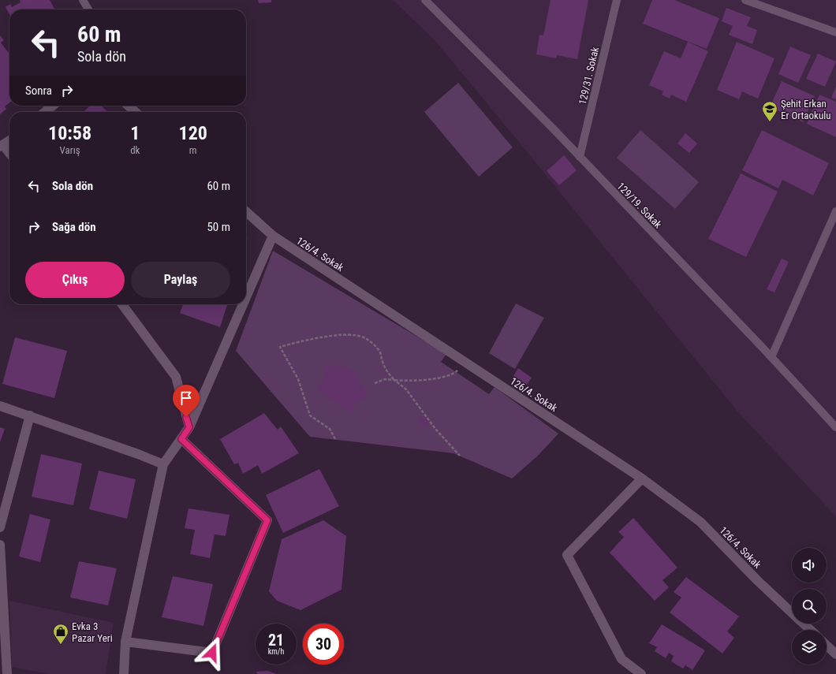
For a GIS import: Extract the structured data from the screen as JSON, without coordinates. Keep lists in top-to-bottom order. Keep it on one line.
{"streets":{"street":["126/4. Sokak"],"lane":["129/31. Sokak","129/19. Sokak"]},"crossings":[["129/31. Sokak","129/19. Sokak"]],"places":{"school or university":["Şehit Erkan Er Ortaokulu"],"shop":["Evka 3 Pazar Yeri"]},"page":{"turn":["60 m","Sola dön"],"then":"Sonra","eta":["10:58","Varış","1","dk","120","m"],"list":[{"name":"Sola dön","value":"60 m"},{"name":"Sağa dön","value":"50 m"}],"buttons":["Çıkış","Paylaş"],"speed":"21 km/h","limit":"30"}}
